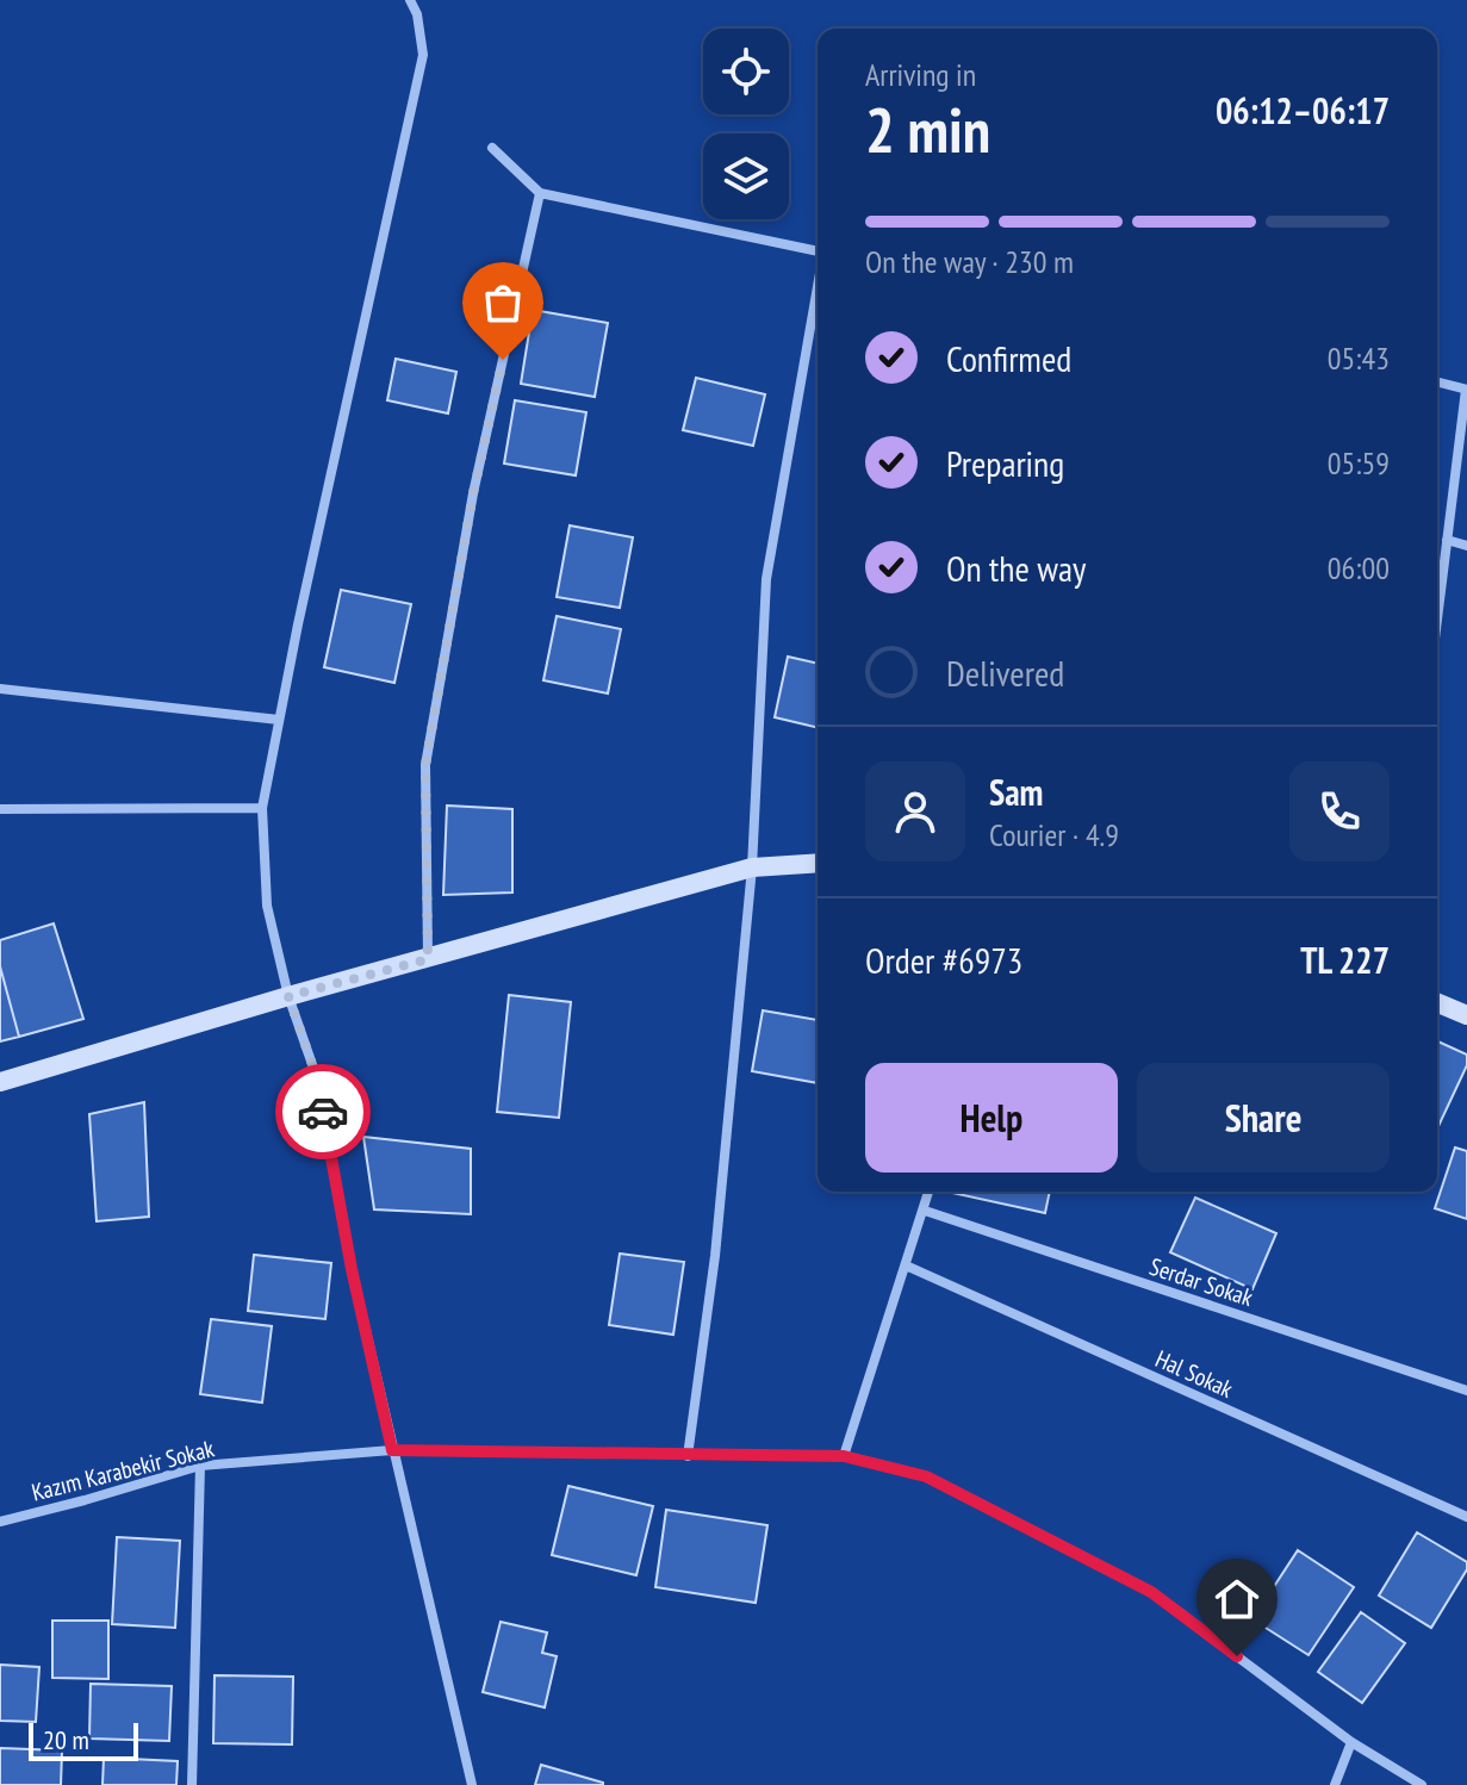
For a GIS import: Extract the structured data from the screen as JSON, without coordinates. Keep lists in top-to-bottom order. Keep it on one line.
{"streets":{"street":["Serdar Sokak","Hal Sokak","Kazım Karabekir Sokak"]},"scale_bar":"20 m","page":{"heading":["2 min","Arriving in","06:12–06:17"],"panel":["Sam","Courier · 4.9","Order #6973","TL 227"],"bar":"On the way · 230 m","list":[["Confirmed","05:43"],["Preparing","05:59"],["On the way","06:00"],"Delivered"],"buttons":["Help","Share"],"scale":"20 m"}}
